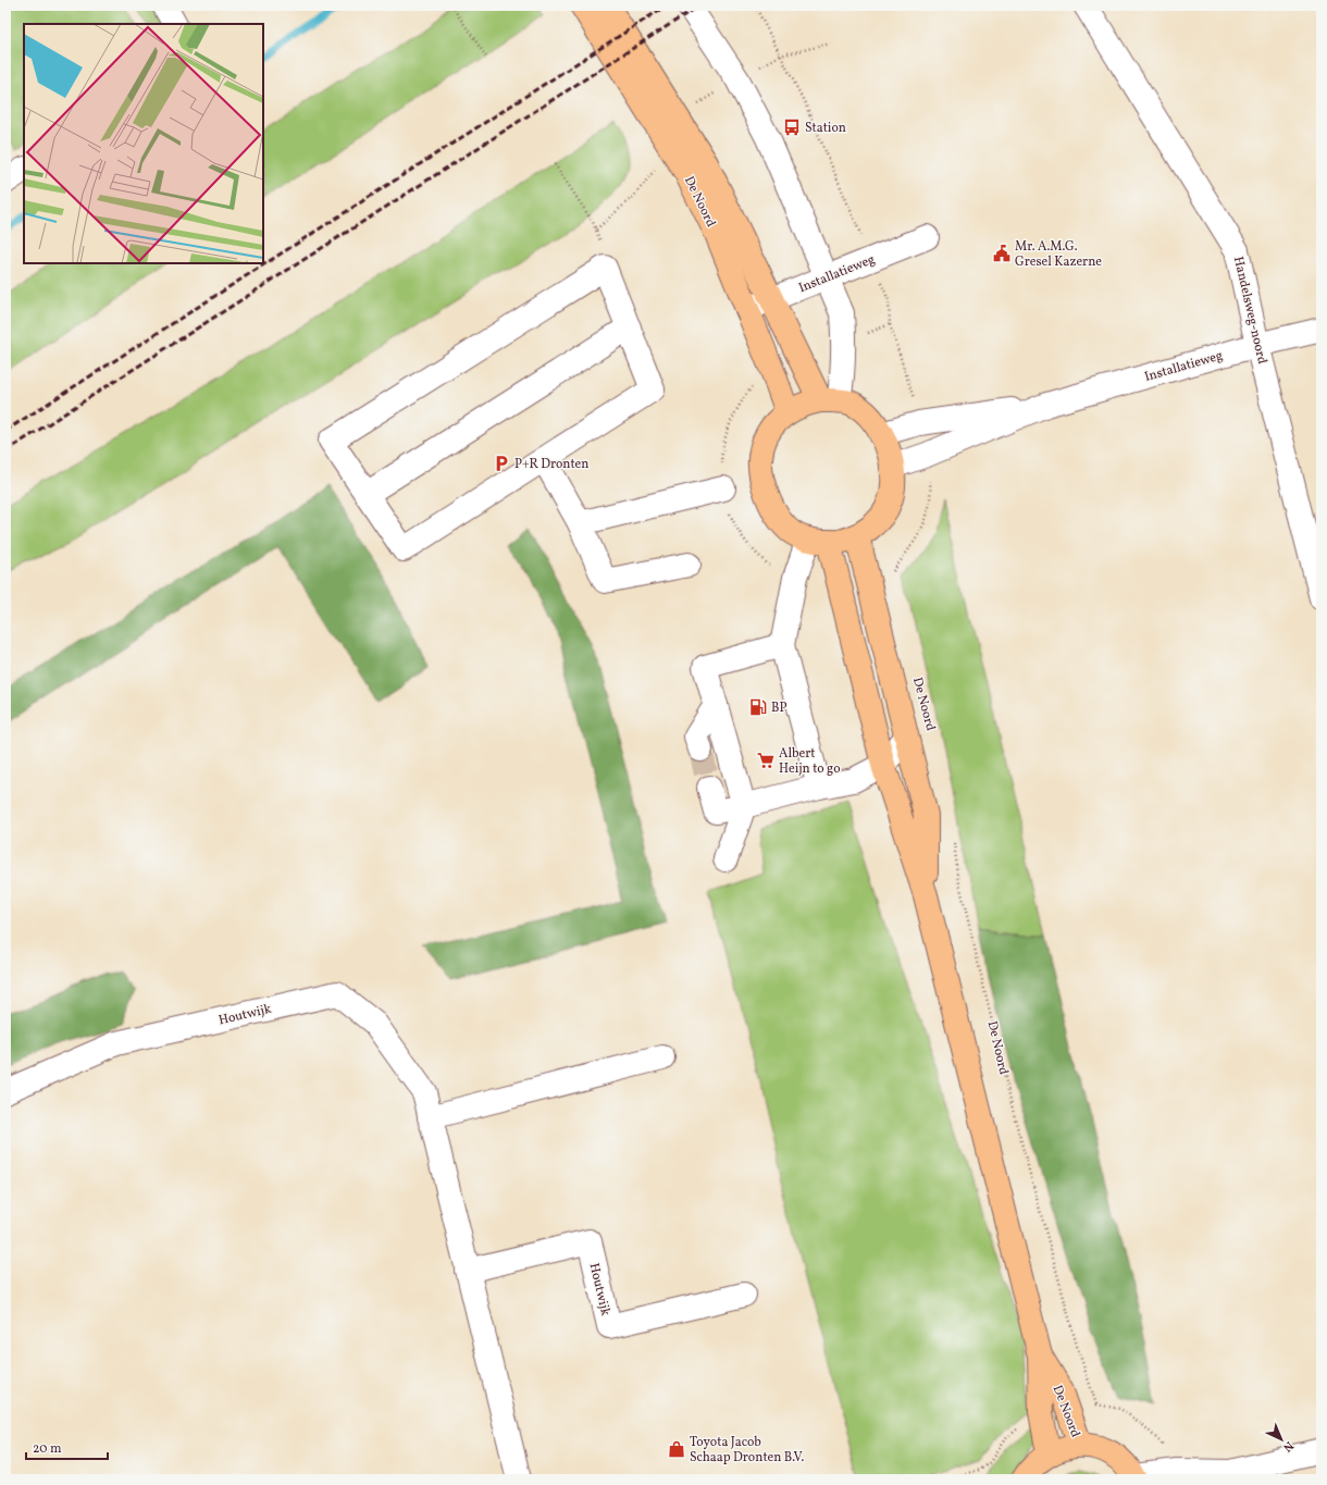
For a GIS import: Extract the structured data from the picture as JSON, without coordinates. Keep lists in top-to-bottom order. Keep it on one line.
{"streets":{"main road":["De Noord"],"street":["Installatieweg","Handelsweg-noord","Houtwijk"]},"crossings":[["De Noord","Installatieweg"],["Installatieweg","Handelsweg-noord"]],"places":{"bus stop":["Station"],"public building":["Mr. A.M.G. Gresel Kazerne"],"parking":["P+R Dronten"],"fuel station":["BP"],"supermarket":["Albert Heijn to go"],"shop":["Toyota Jacob Schaap Dronten B.V."]},"scale_bar":"20 m","north":"bottom right"}
